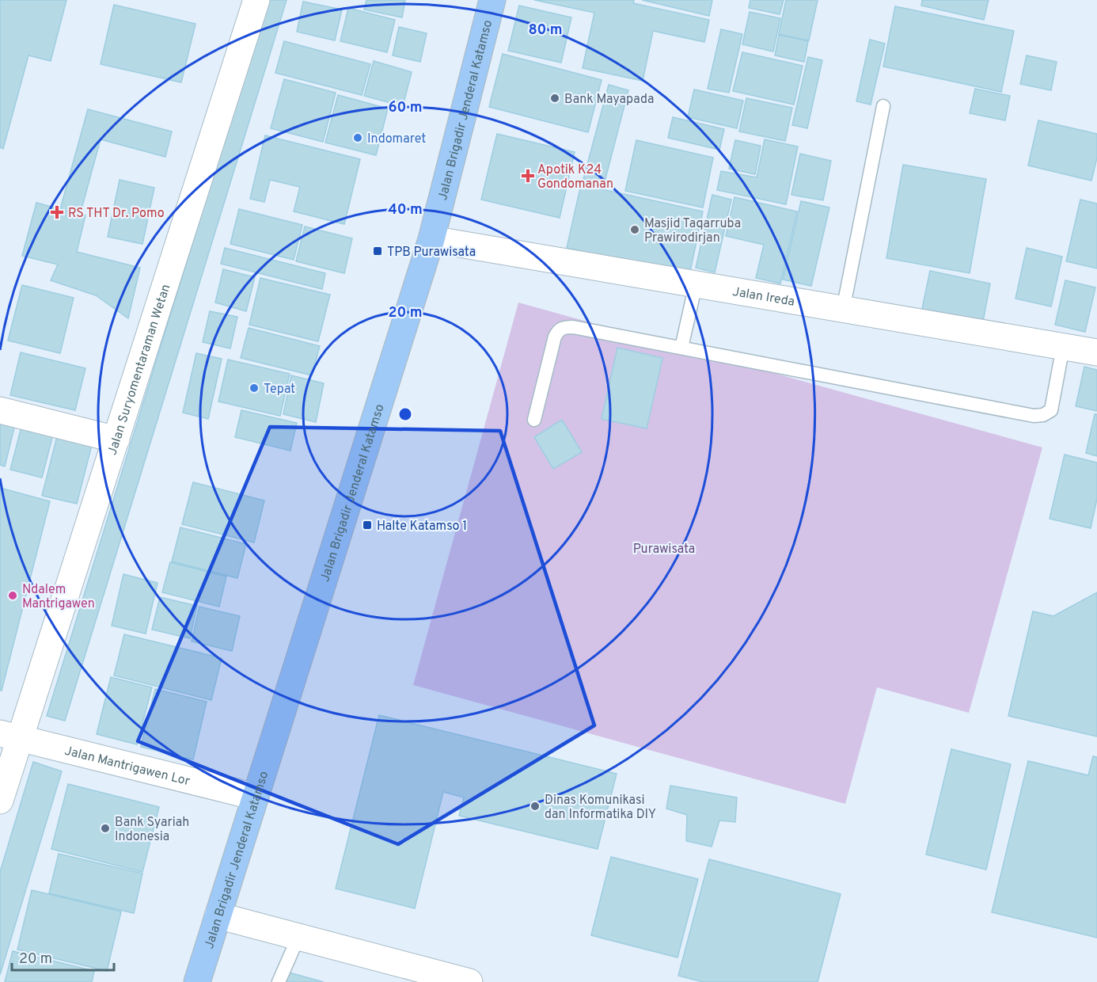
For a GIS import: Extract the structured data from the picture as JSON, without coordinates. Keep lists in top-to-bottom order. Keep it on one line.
{"streets":{"main road":["Jalan Brigadir Jenderal Katamso"],"street":["Jalan Ireda","Jalan Suryomentaraman Wetan","Jalan Mantrigawen Lor"]},"crossings":[["Jalan Brigadir Jenderal Katamso","Jalan Ireda"],["Jalan Brigadir Jenderal Katamso","Jalan Mantrigawen Lor"],["Jalan Suryomentaraman Wetan","Jalan Mantrigawen Lor"]],"parks":["Purawisata"],"places":{"other":["Bank Mayapada","Indomaret","Masjid Taqarruba Prawirodirjan","Tepat","Ndalem Mantrigawen","Dinas Komunikasi dan Informatika DIY","Bank Syariah Indonesia"],"health":["Apotik K24 Gondomanan","RS THT Dr. Pomo"],"transit":["TPB Purawisata","Halte Katamso 1"]},"scale_bar":"20 m","rings":["80 m","60 m","40 m","20 m"]}
